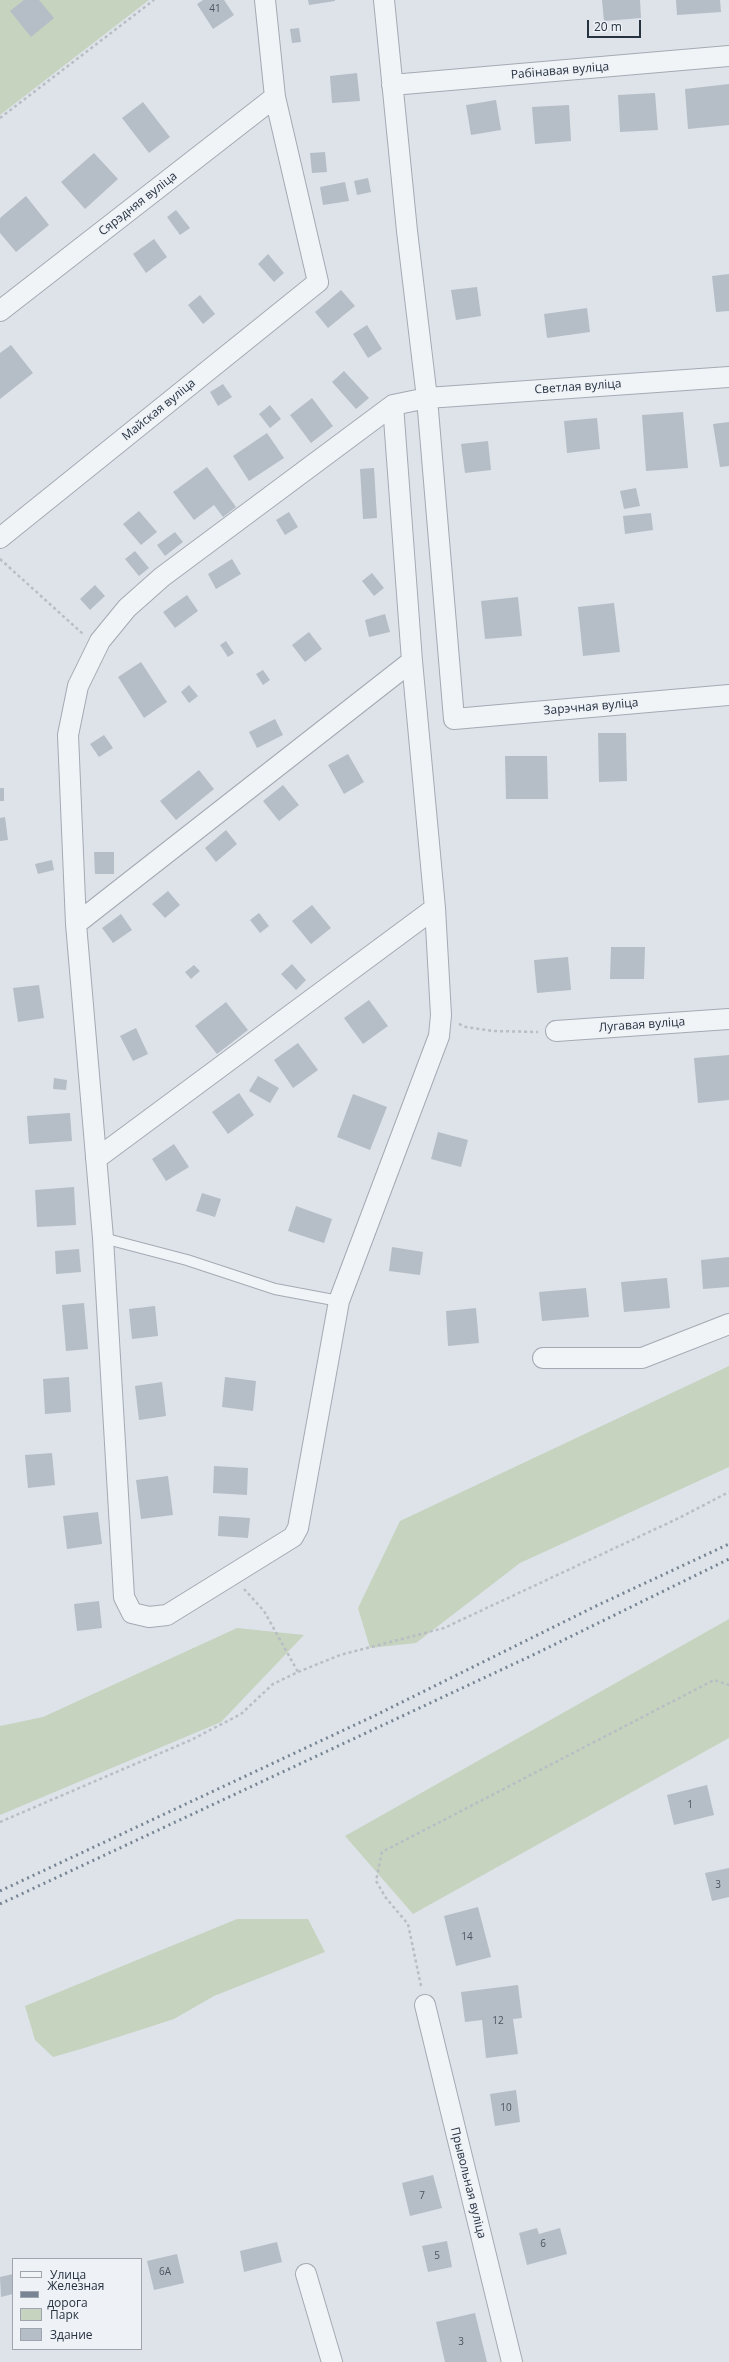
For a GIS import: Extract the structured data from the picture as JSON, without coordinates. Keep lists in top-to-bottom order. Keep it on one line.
{"streets":{"street":["Рабінавая вуліца","Сярэдняя вуліца","Светлая вуліца","Майская вуліца","Зарэчная вуліца","Лугавая вуліца","Прывольная вуліца"]},"crossings":[["Сярэдняя вуліца","Майская вуліца"],["Светлая вуліца","Зарэчная вуліца"]],"house_numbers":["41","1","3","14","12","10","7","6","5","6А","3"],"legend":["Улица","Железная дорога","Парк","Здание"],"scale_bar":"20 m"}
